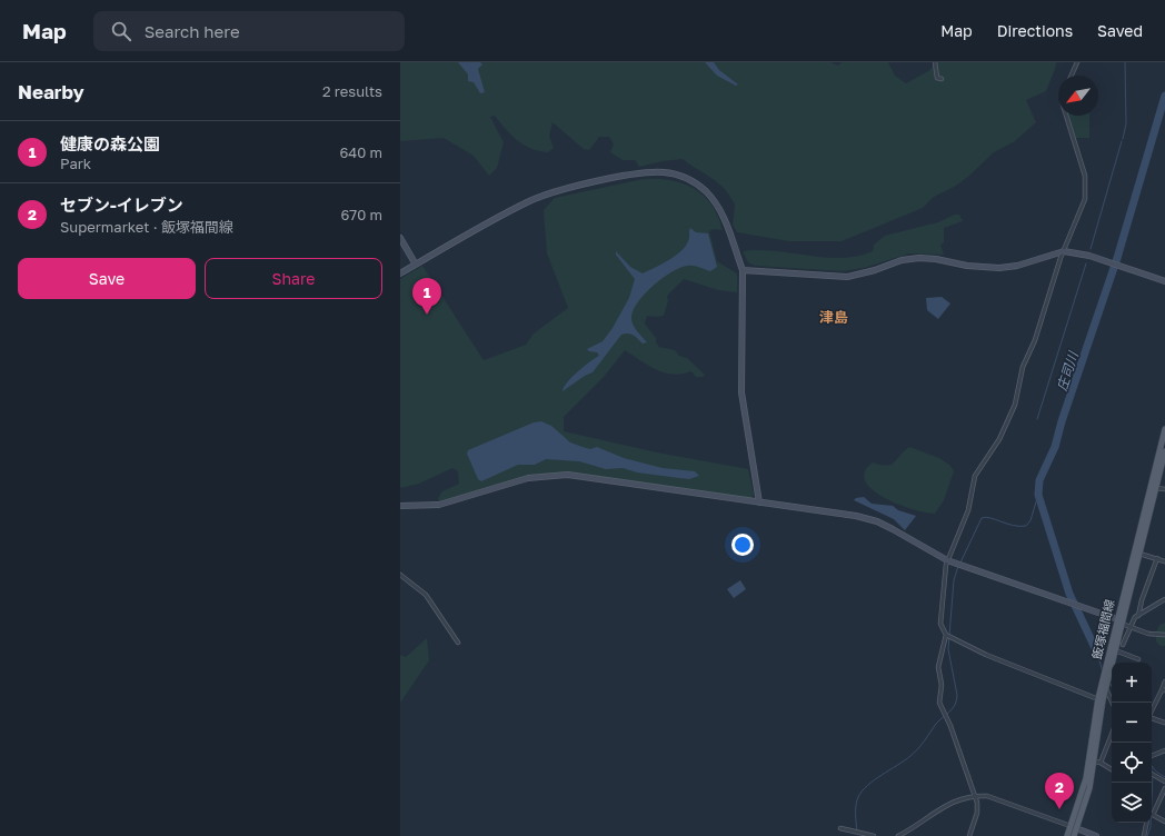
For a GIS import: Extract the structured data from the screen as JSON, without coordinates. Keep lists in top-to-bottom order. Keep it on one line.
{"streets":{"main road":["飯塚福間線"]},"districts":["津島"],"water":["庄司川"],"north":"bottom left","page":{"header":"Map","search":"Search here","nav":["Map","Directions","Saved"],"heading":["Nearby","2 results"],"list":[{"mark":"1","name":"健康の森公園","note":"Park","value":"640 m"},{"mark":"2","name":"セブン-イレブン","note":"Supermarket · 飯塚福間線","value":"670 m"}],"buttons":["Save","Share"],"pins":["1","2"],"map_buttons":["+","−"]}}
